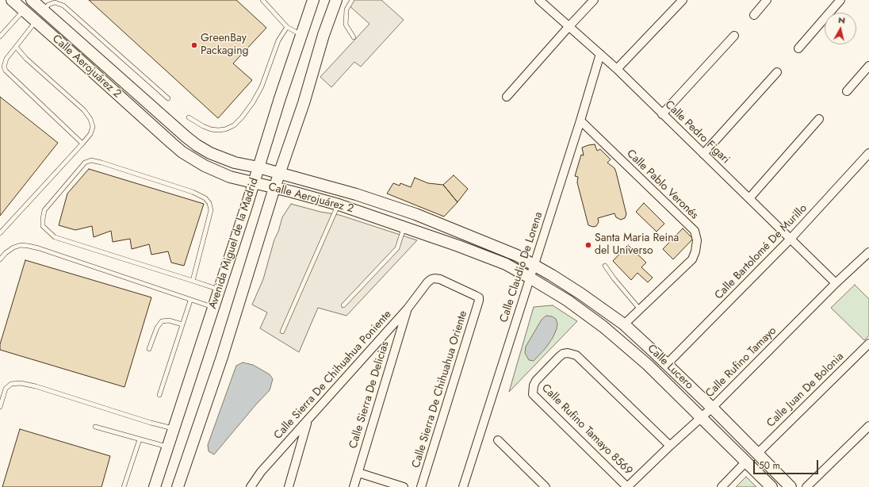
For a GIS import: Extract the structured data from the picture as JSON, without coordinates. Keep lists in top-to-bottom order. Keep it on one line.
{"streets":{"street":["Calle Aerojuárez 2","Calle Pedro Figari","Calle Pablo Veronés","Avenida Miguel de la Madrid","Calle Bartolomé De Murillo","Calle Claudio De Lorena","Calle Rufino Tamayo","Calle Lucero","Calle Sierra De Chihuahua Poniente","Calle Sierra De Chihuahua Oriente","Calle Juan De Bolonia","Calle Sierra De Delicias","Calle Rufino Tamayo 8569"]},"crossings":[["Calle Aerojuárez 2","Avenida Miguel de la Madrid"],["Calle Aerojuárez 2","Calle Claudio De Lorena"],["Calle Aerojuárez 2","Calle Lucero"],["Calle Pedro Figari","Calle Bartolomé De Murillo"],["Calle Pedro Figari","Calle Claudio De Lorena"],["Calle Pedro Figari","Calle Rufino Tamayo"],["Calle Pablo Veronés","Calle Claudio De Lorena"],["Calle Pablo Veronés","Calle Lucero"],["Calle Bartolomé De Murillo","Calle Lucero"],["Calle Claudio De Lorena","Calle Lucero"],["Calle Rufino Tamayo","Calle Lucero"],["Calle Rufino Tamayo","Calle Rufino Tamayo 8569"],["Calle Lucero","Calle Juan De Bolonia"],["Calle Sierra De Chihuahua Poniente","Calle Sierra De Chihuahua Oriente"],["Calle Sierra De Chihuahua Poniente","Calle Sierra De Delicias"]],"places":["GreenBay Packaging","Santa Maria Reina del Universo"],"scale_bar":"50 m","north":"top"}
